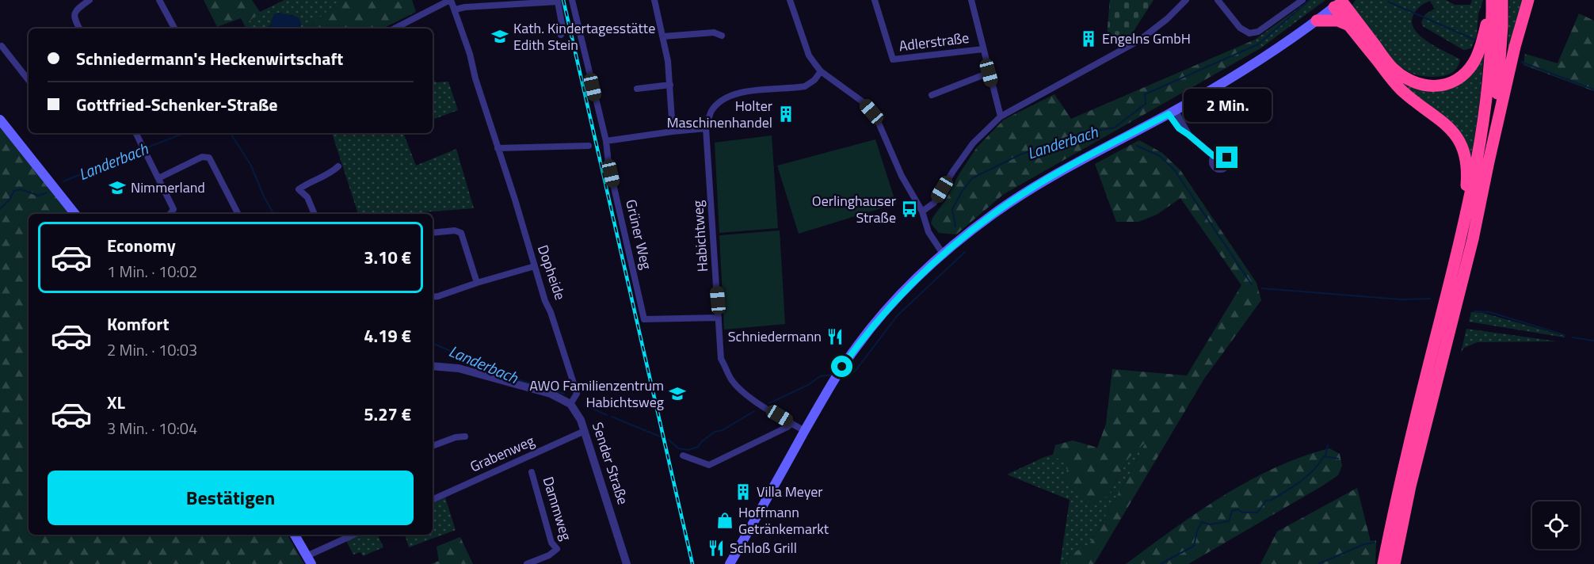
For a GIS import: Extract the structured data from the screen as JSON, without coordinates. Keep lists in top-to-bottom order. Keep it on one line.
{"streets":{"street":["Adlerstraße","Grüner Weg","Habichtweg","Dopheide","Grabenweg","Sender Straße","Dammweg"]},"crossings":[["Grüner Weg","Habichtweg"],["Dopheide","Sender Straße"],["Grabenweg","Sender Straße"]],"water":["Landerbach"],"places":{"school or university":["Kath. Kindertagesstätte Edith Stein","Nimmerland","AWO Familienzentrum Habichtsweg"],"building":["Engelns GmbH","Holter Maschinenhandel","Villa Meyer"],"bus stop":["Oerlinghauser Straße"],"restaurant":["Schniedermann","Schloß Grill"],"shop":["Hoffmann Getränkemarkt"]},"page":{"banner":["Schniedermann's Heckenwirtschaft","Gottfried-Schenker-Straße"],"bubble":"2 Min.","list":[{"name":"Economy","note":"1 Min. · 10:02","value":"3.10 €"},{"name":"Komfort","note":"2 Min. · 10:03","value":"4.19 €"},{"name":"XL","note":"3 Min. · 10:04","value":"5.27 €"}],"buttons":"Bestätigen"}}
